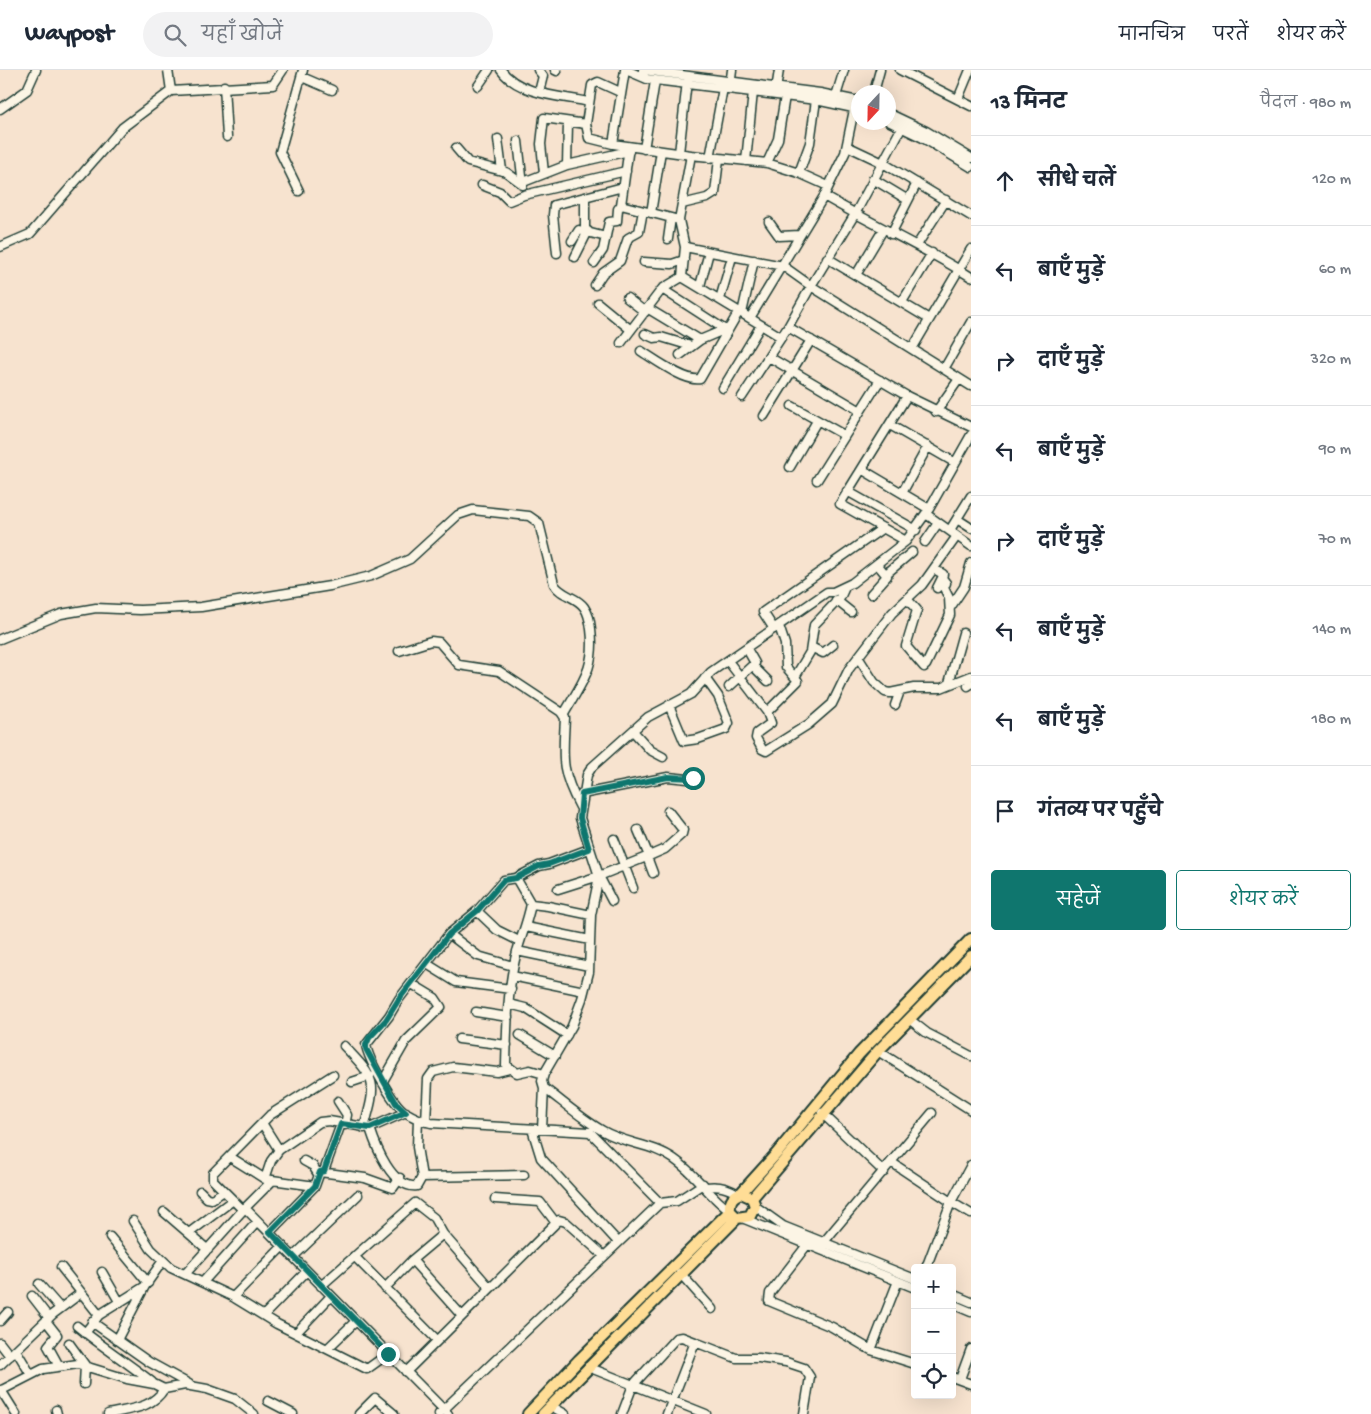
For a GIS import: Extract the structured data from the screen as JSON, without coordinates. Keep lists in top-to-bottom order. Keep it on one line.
{"north":"bottom","page":{"header":"Waypost","search":"यहाँ खोजें","nav":["मानचित्र","परतें","शेयर करें"],"heading":["13 मिनट","पैदल · 980 m"],"list":[["सीधे चलें","120 m"],["बाएँ मुड़ें","60 m"],["दाएँ मुड़ें","320 m"],["बाएँ मुड़ें","90 m"],["दाएँ मुड़ें","70 m"],["बाएँ मुड़ें","140 m"],["बाएँ मुड़ें","180 m"],"गंतव्य पर पहुँचे"],"buttons":["सहेजें","शेयर करें"],"map_buttons":["+","−"]}}
